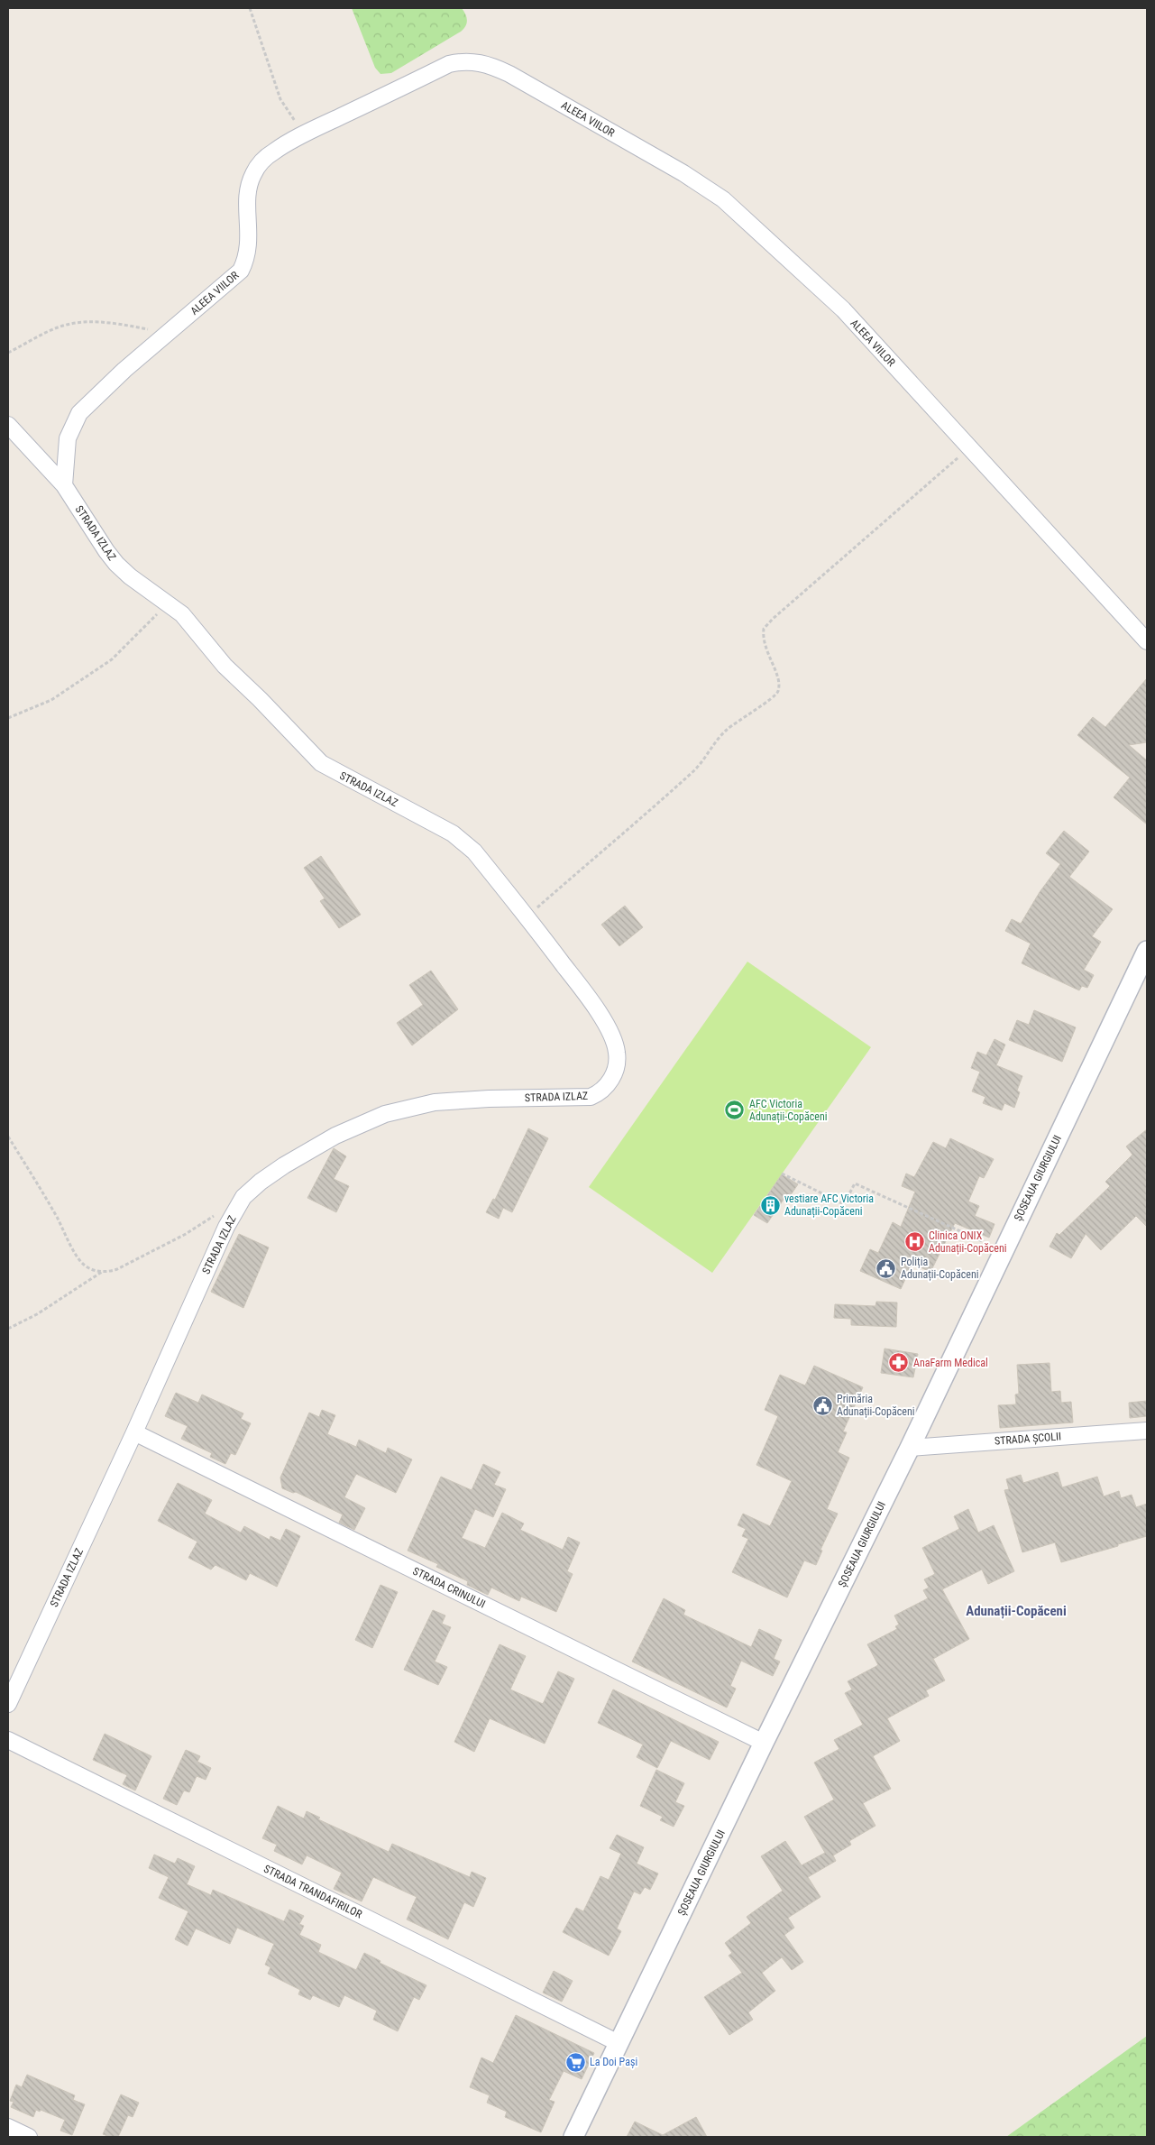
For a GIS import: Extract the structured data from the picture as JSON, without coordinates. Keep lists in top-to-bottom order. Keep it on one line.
{"streets":{"street":["ALEEA VIILOR","STRADA IZLAZ","ȘOSEAUA GIURGIULUI","STRADA ȘCOLII","STRADA CRINULUI","STRADA TRANDAFIRILOR"]},"crossings":[["ALEEA VIILOR","STRADA IZLAZ"],["STRADA IZLAZ","STRADA CRINULUI"],["ȘOSEAUA GIURGIULUI","STRADA ȘCOLII"],["ȘOSEAUA GIURGIULUI","STRADA CRINULUI"],["ȘOSEAUA GIURGIULUI","STRADA TRANDAFIRILOR"]],"districts":["Adunații-Copăceni"],"places":{"sports":["AFC Victoria Adunații-Copăceni"],"building":["vestiare AFC Victoria Adunații-Copăceni"],"hospital":["Clinica ONIX Adunații-Copăceni"],"public building":["Poliția Adunații-Copăceni","Primăria Adunații-Copăceni"],"pharmacy":["AnaFarm Medical"],"supermarket":["La Doi Pași"]}}
